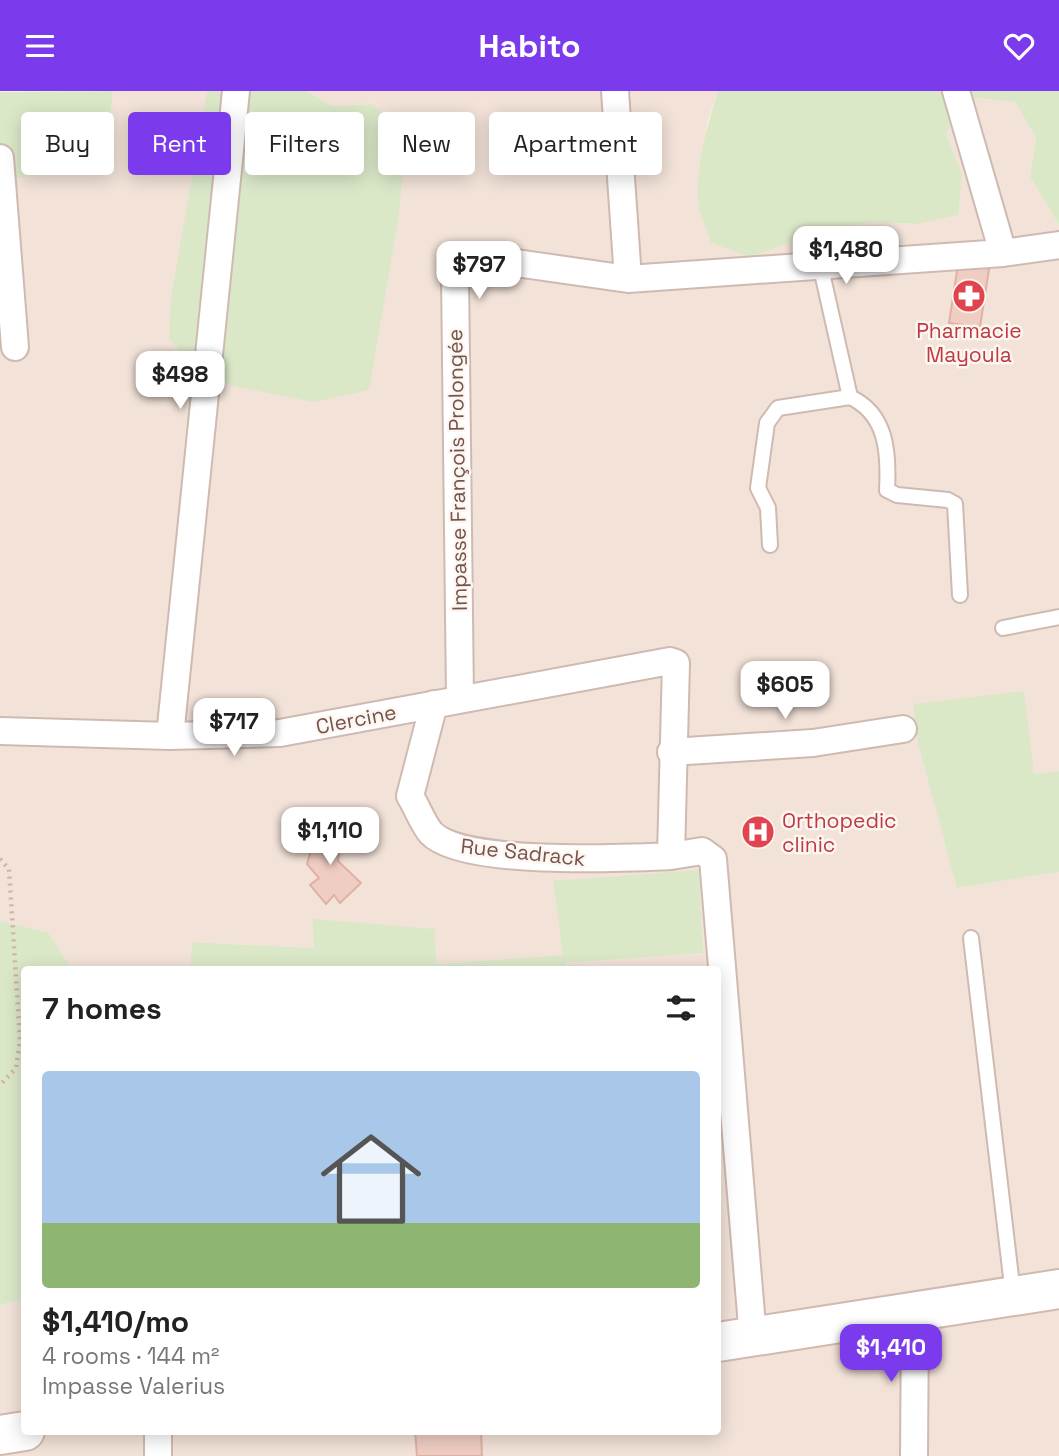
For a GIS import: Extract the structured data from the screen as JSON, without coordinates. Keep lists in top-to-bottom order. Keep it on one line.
{"streets":{"street":["Impasse François Prolongée","Clercine","Rue Sadrack"]},"crossings":[["Impasse François Prolongée","Clercine"],["Clercine","Rue Sadrack"]],"places":{"pharmacy":["Pharmacie Mayoula"],"hospital":["Orthopedic clinic"]},"page":{"header":"Habito","chip":["Buy","Rent","Filters","New","Apartment"],"price":["$1,480","$797","$498","$605","$717","$1,110","$1,410"],"heading":"7 homes","list":[{"name":"$1,410/mo","note":"4 rooms · 144 m² · Impasse Valerius"}]}}
